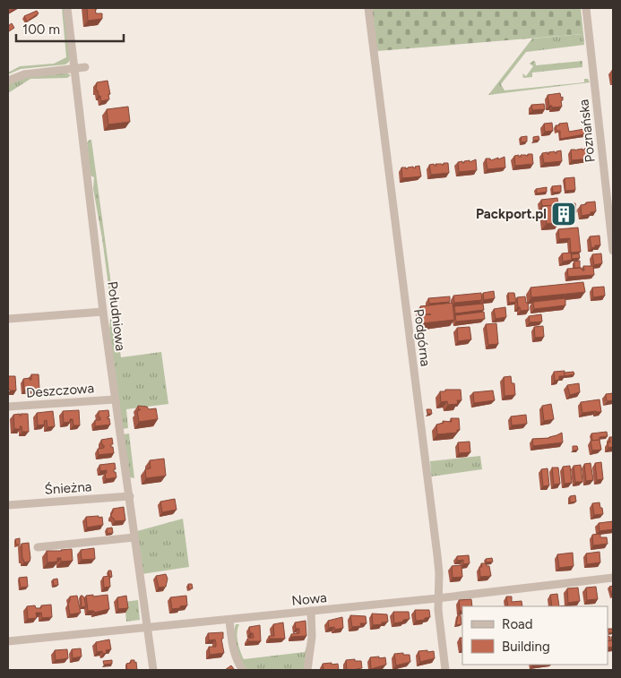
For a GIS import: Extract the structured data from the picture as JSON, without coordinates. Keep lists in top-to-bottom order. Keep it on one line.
{"streets":{"street":["Poznańska","Południowa","Podgórna","Deszczowa","Śnieżna","Nowa"]},"crossings":[["Południowa","Deszczowa"],["Południowa","Śnieżna"],["Południowa","Nowa"],["Podgórna","Nowa"]],"places":{"building":["Packport.pl"]},"legend":["Road","Building"],"scale_bar":"100 m"}
